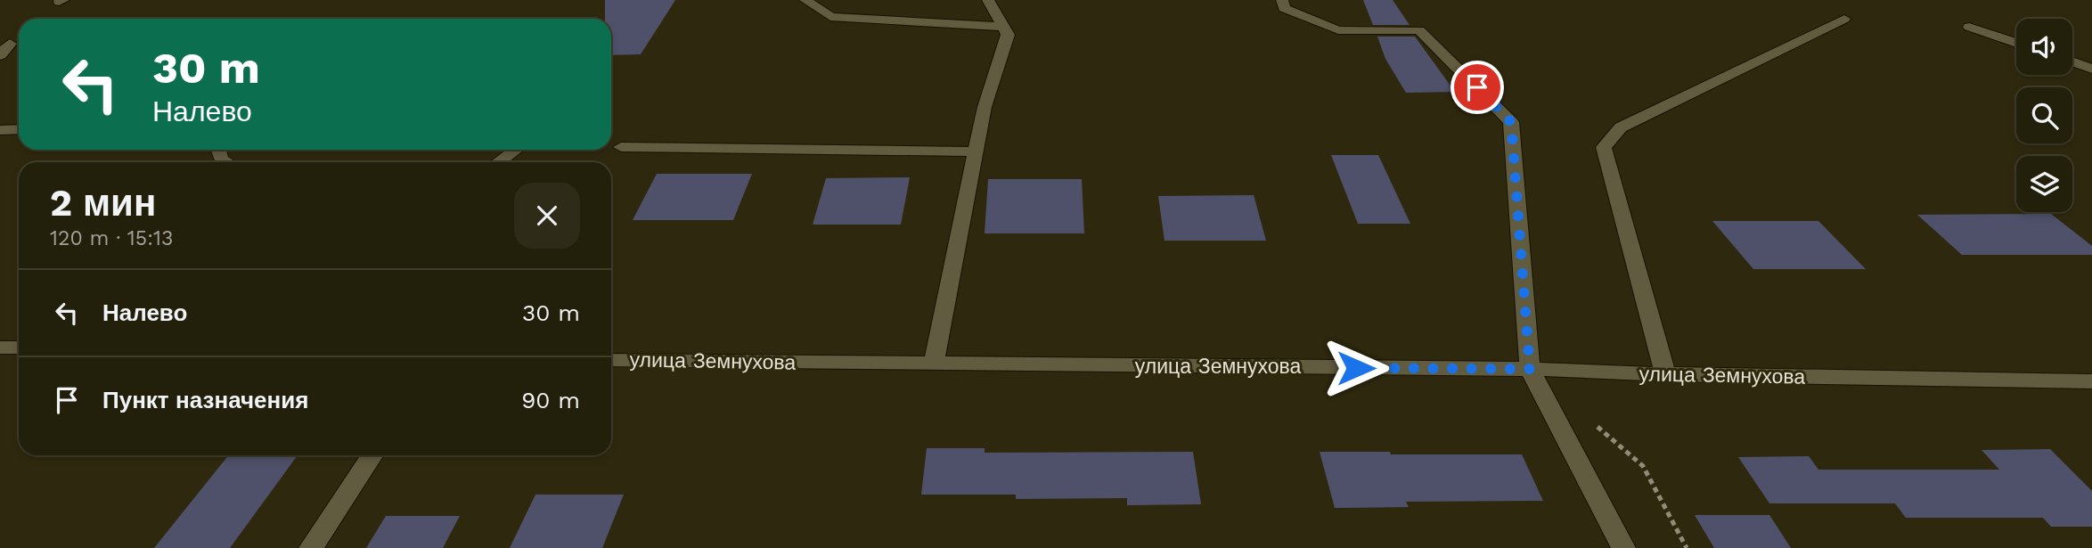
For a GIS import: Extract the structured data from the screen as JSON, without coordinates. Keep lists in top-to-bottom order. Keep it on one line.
{"streets":{"street":["улица Земнухова"]},"page":{"turn":["30 m","Налево"],"heading":["2 мин","120 m · 15:13"],"list":[{"name":"Налево","value":"30 m"},{"name":"Пункт назначения","value":"90 m"}]}}
